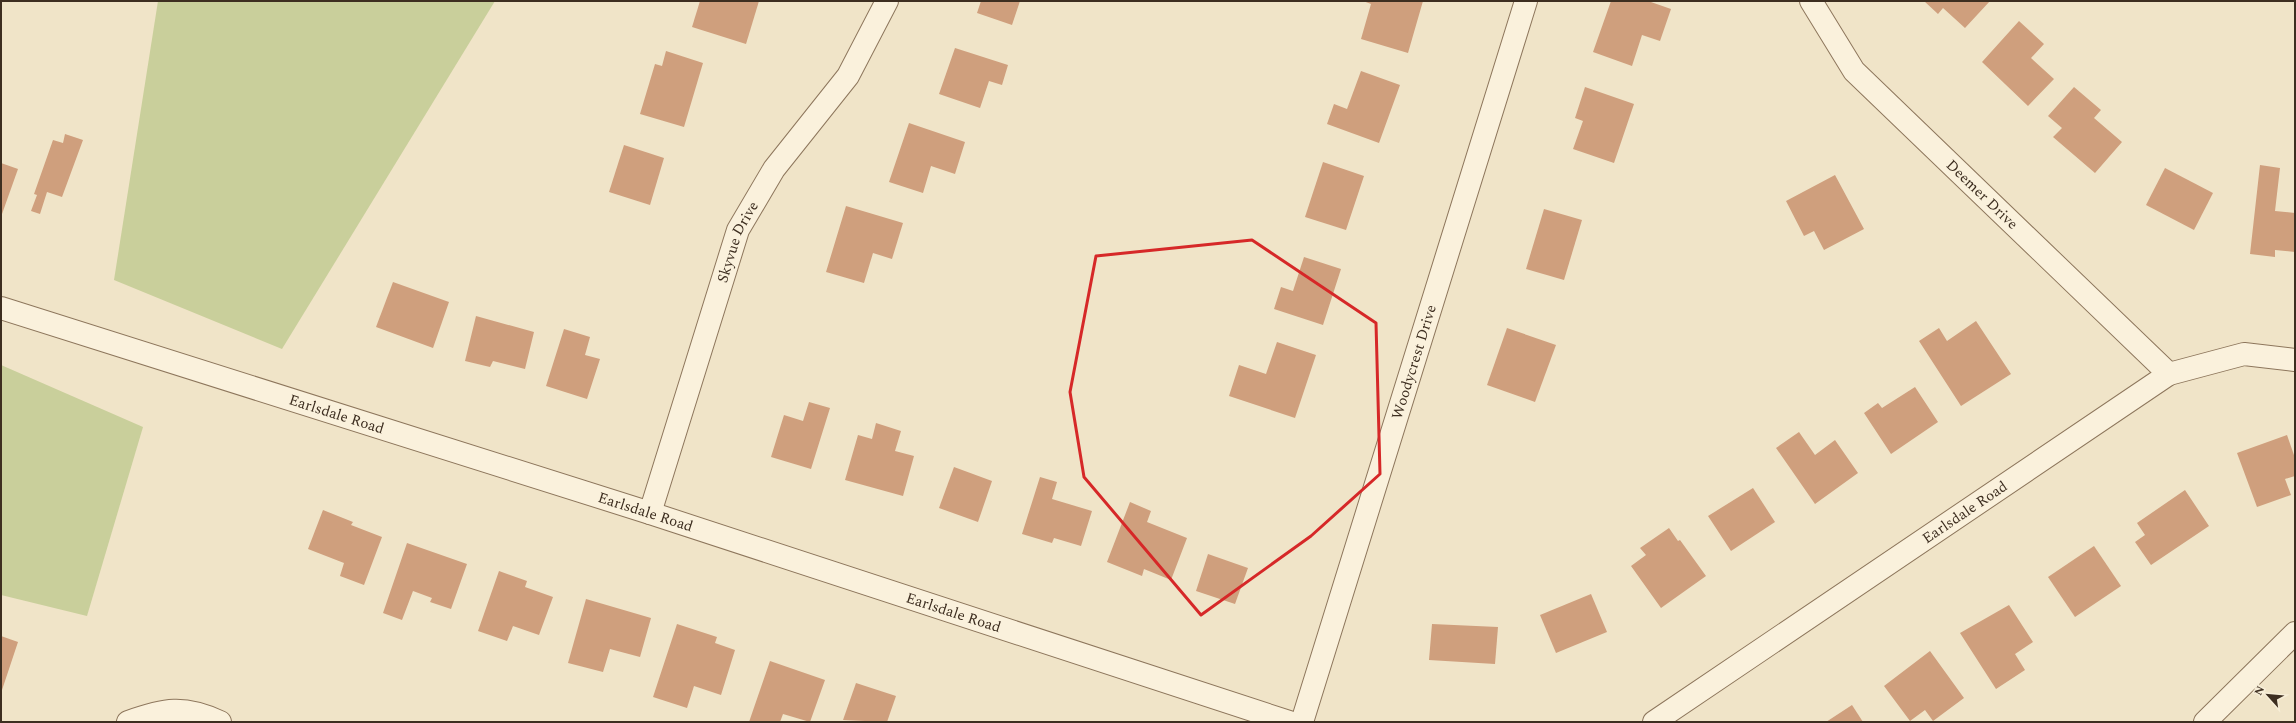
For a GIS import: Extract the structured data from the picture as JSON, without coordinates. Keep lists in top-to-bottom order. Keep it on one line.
{"streets":{"street":["Deemer Drive","Skyvue Drive","Woodycrest Drive","Earlsdale Road"]},"crossings":[["Deemer Drive","Earlsdale Road"],["Skyvue Drive","Earlsdale Road"]],"north":"top left"}
